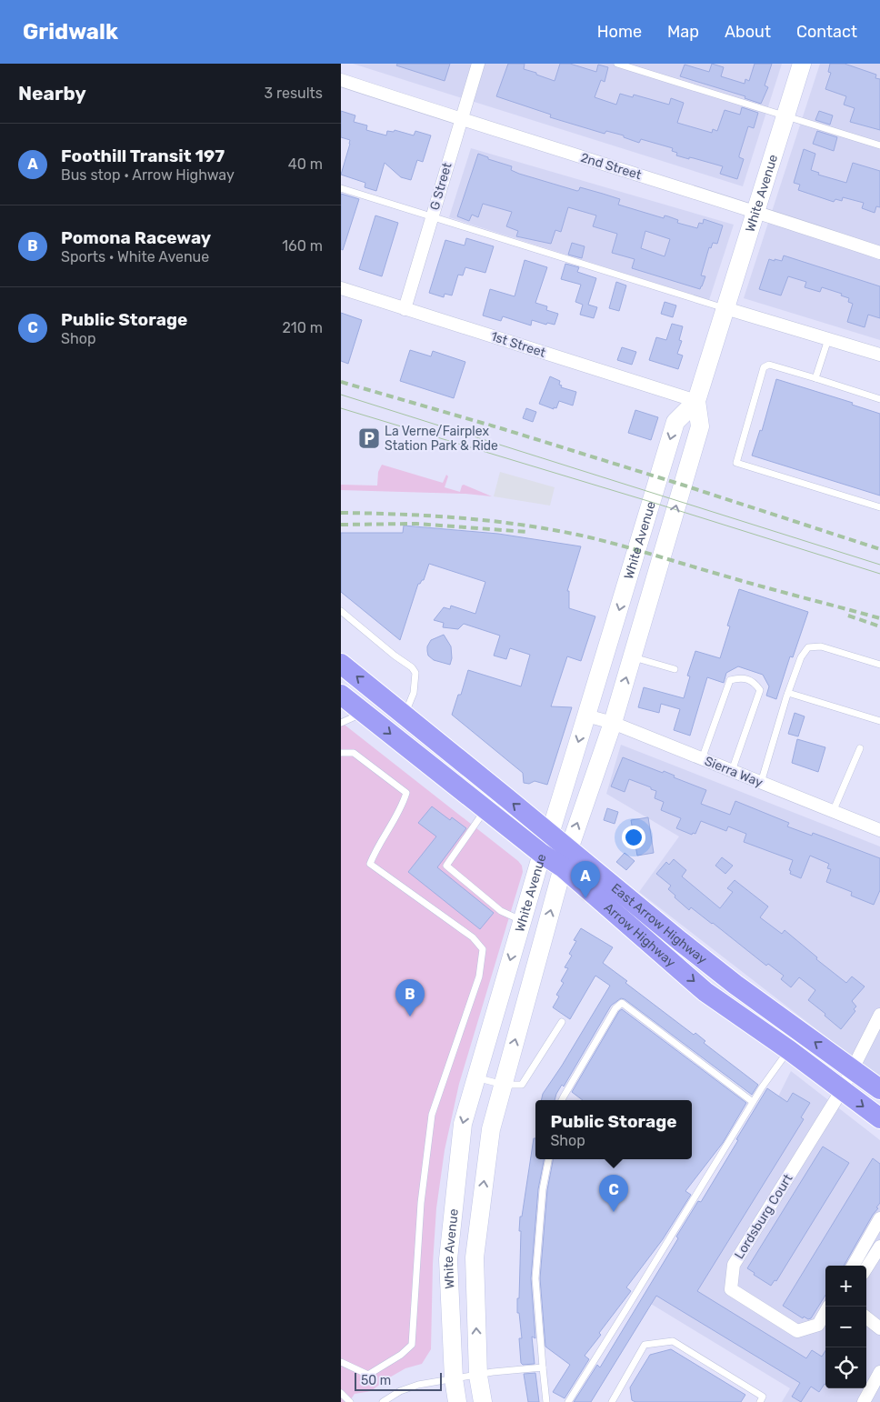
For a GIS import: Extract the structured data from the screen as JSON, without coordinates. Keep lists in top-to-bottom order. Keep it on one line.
{"streets":{"main road":["White Avenue","East Arrow Highway","Arrow Highway"],"street":["2nd Street","G Street","1st Street","Sierra Way","Lordsburg Court"]},"crossings":[["2nd Street","G Street"],["2nd Street","White Avenue"],["G Street","1st Street"],["White Avenue","1st Street"],["White Avenue","Sierra Way"],["White Avenue","East Arrow Highway"],["White Avenue","Arrow Highway"],["East Arrow Highway","Arrow Highway"],["Arrow Highway","Lordsburg Court"]],"one_way":["East Arrow Highway","Arrow Highway"],"places":{"parking":["La Verne/Fairplex Station Park & Ride"]},"scale_bar":"50 m","page":{"header":"Gridwalk","nav":["Home","Map","About","Contact"],"heading":["Nearby","3 results"],"list":[{"mark":"A","name":"Foothill Transit 197","note":"Bus stop · Arrow Highway","value":"40 m"},{"mark":"B","name":"Pomona Raceway","note":"Sports · White Avenue","value":"160 m"},{"mark":"C","name":"Public Storage","note":"Shop","value":"210 m"}],"pins":["A","B","C"],"popup":["Public Storage","Shop"],"map_buttons":["+","−"],"scale":"50 m"}}
